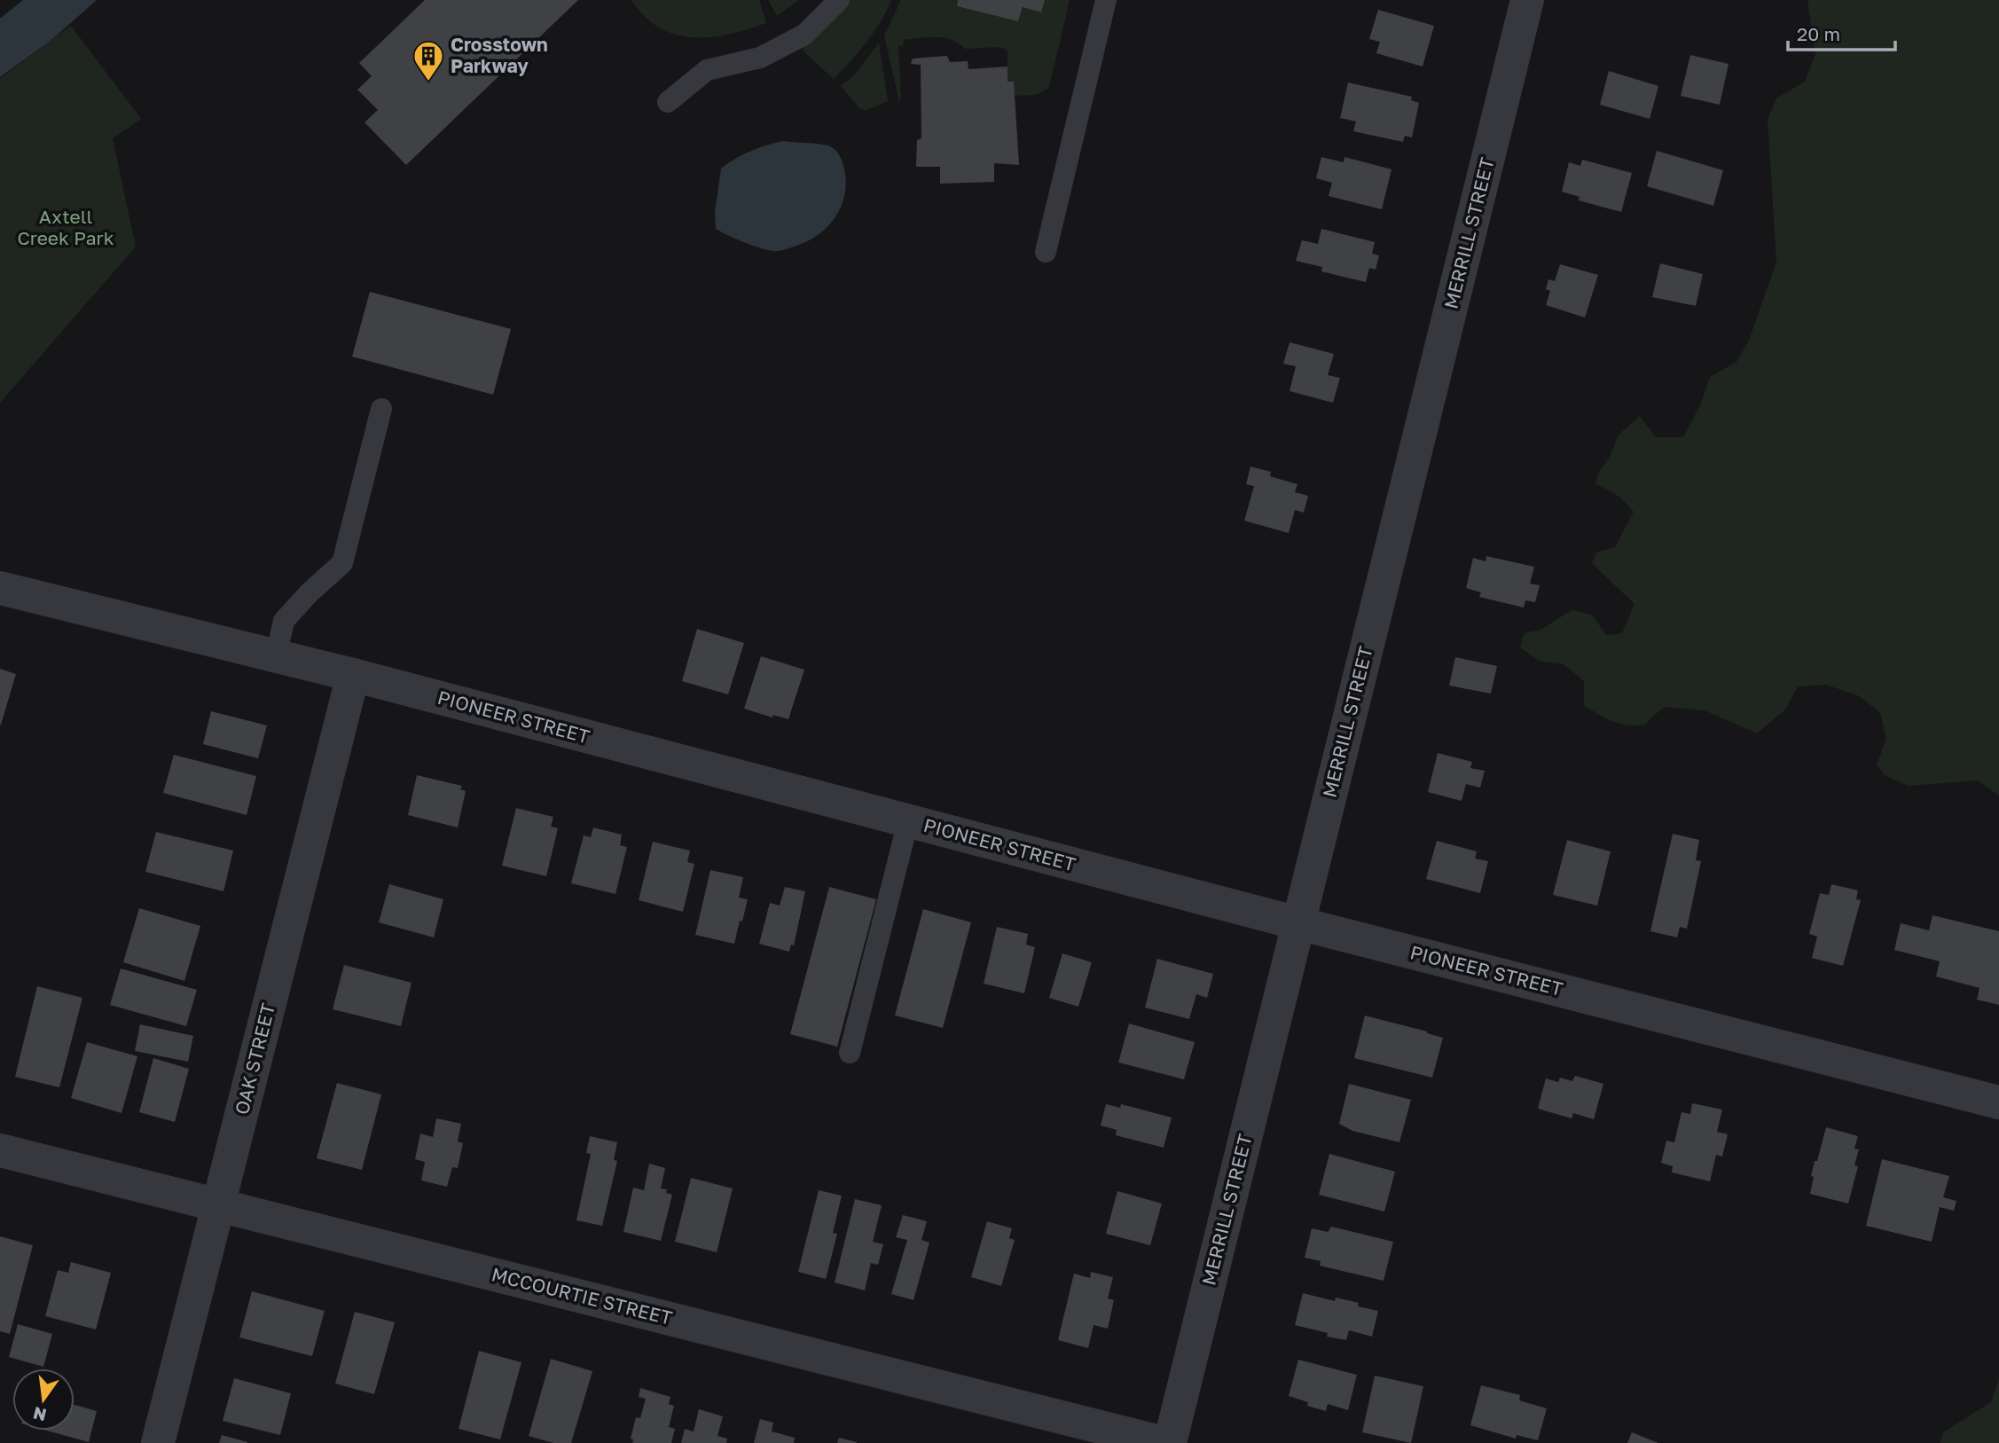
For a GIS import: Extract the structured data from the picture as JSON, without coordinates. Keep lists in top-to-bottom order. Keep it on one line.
{"streets":{"street":["MERRILL STREET","PIONEER STREET","OAK STREET","MCCOURTIE STREET"]},"crossings":[["MERRILL STREET","PIONEER STREET"],["PIONEER STREET","OAK STREET"],["OAK STREET","MCCOURTIE STREET"]],"parks":["Axtell Creek Park"],"places":{"building":["Crosstown Parkway"]},"scale_bar":"20 m","north":"bottom"}
